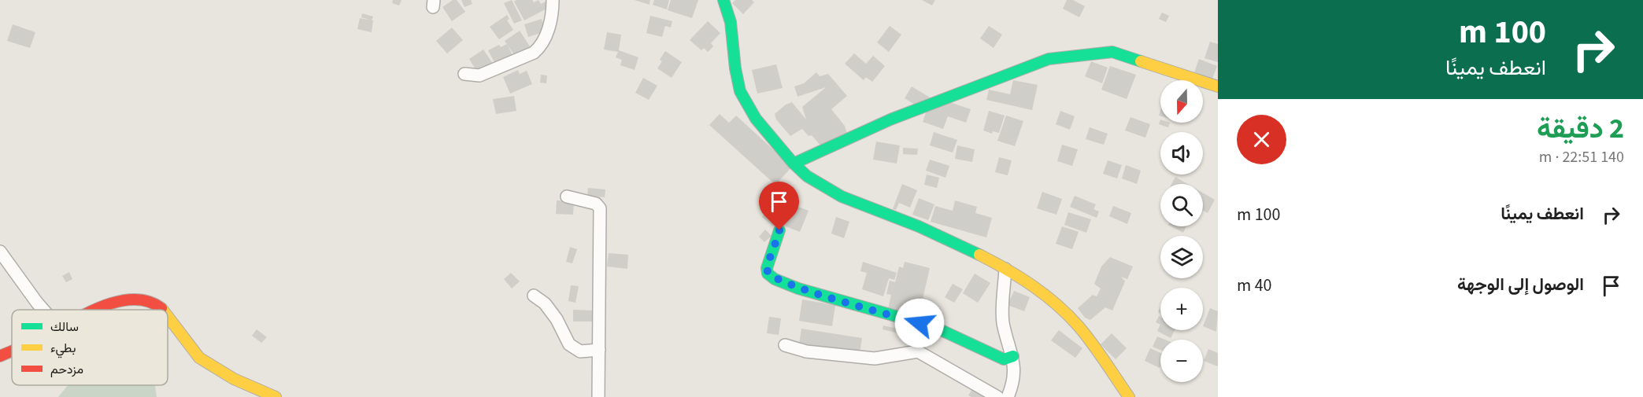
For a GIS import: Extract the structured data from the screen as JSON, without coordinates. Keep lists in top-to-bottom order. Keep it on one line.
{"legend":["سالك","بطيء","مزدحم"],"north":"bottom","page":{"turn":["100 m","انعطف يمينًا"],"map_buttons":["+","−"],"heading":["2 دقيقة","140 m · 22:51"],"list":[{"name":"انعطف يمينًا","value":"100 m"},{"name":"الوصول إلى الوجهة","value":"40 m"}]}}
